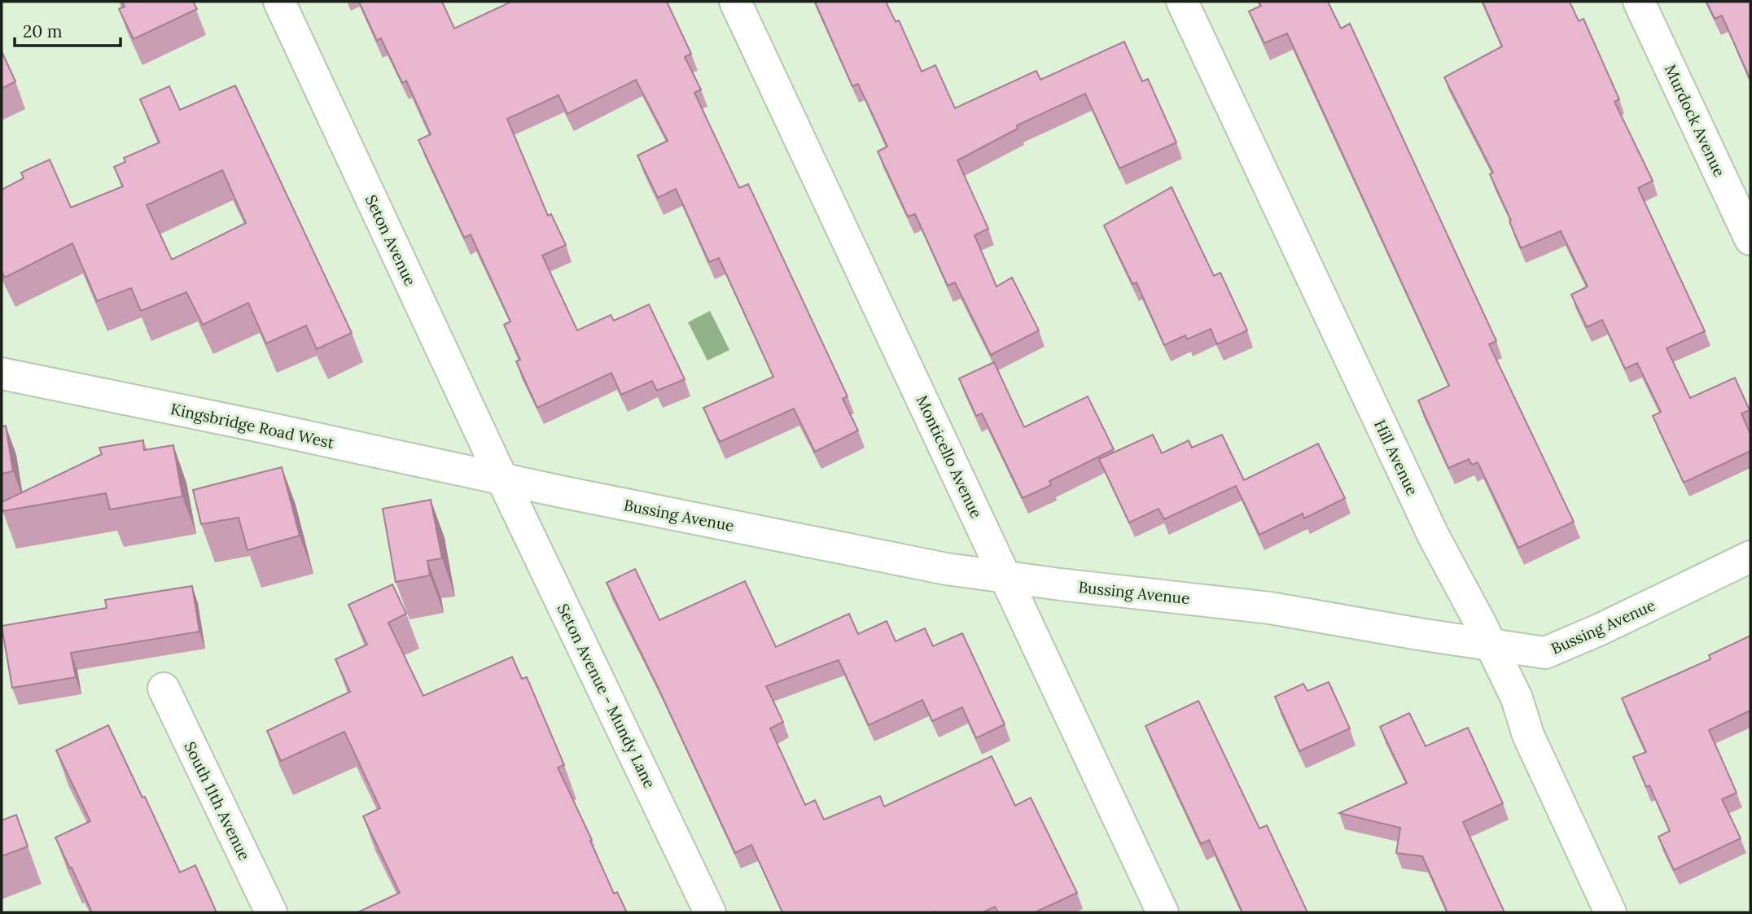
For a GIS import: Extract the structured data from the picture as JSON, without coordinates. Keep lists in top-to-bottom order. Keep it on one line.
{"streets":{"street":["Murdock Avenue","Seton Avenue","Kingsbridge Road West","Monticello Avenue","Hill Avenue","Bussing Avenue","Seton Avenue - Mundy Lane","South 11th Avenue"]},"crossings":[["Seton Avenue","Kingsbridge Road West"],["Seton Avenue","Bussing Avenue"],["Seton Avenue","Seton Avenue - Mundy Lane"],["Kingsbridge Road West","Bussing Avenue"],["Kingsbridge Road West","Seton Avenue - Mundy Lane"],["Monticello Avenue","Bussing Avenue"],["Hill Avenue","Bussing Avenue"],["Bussing Avenue","Seton Avenue - Mundy Lane"]],"scale_bar":"20 m"}
